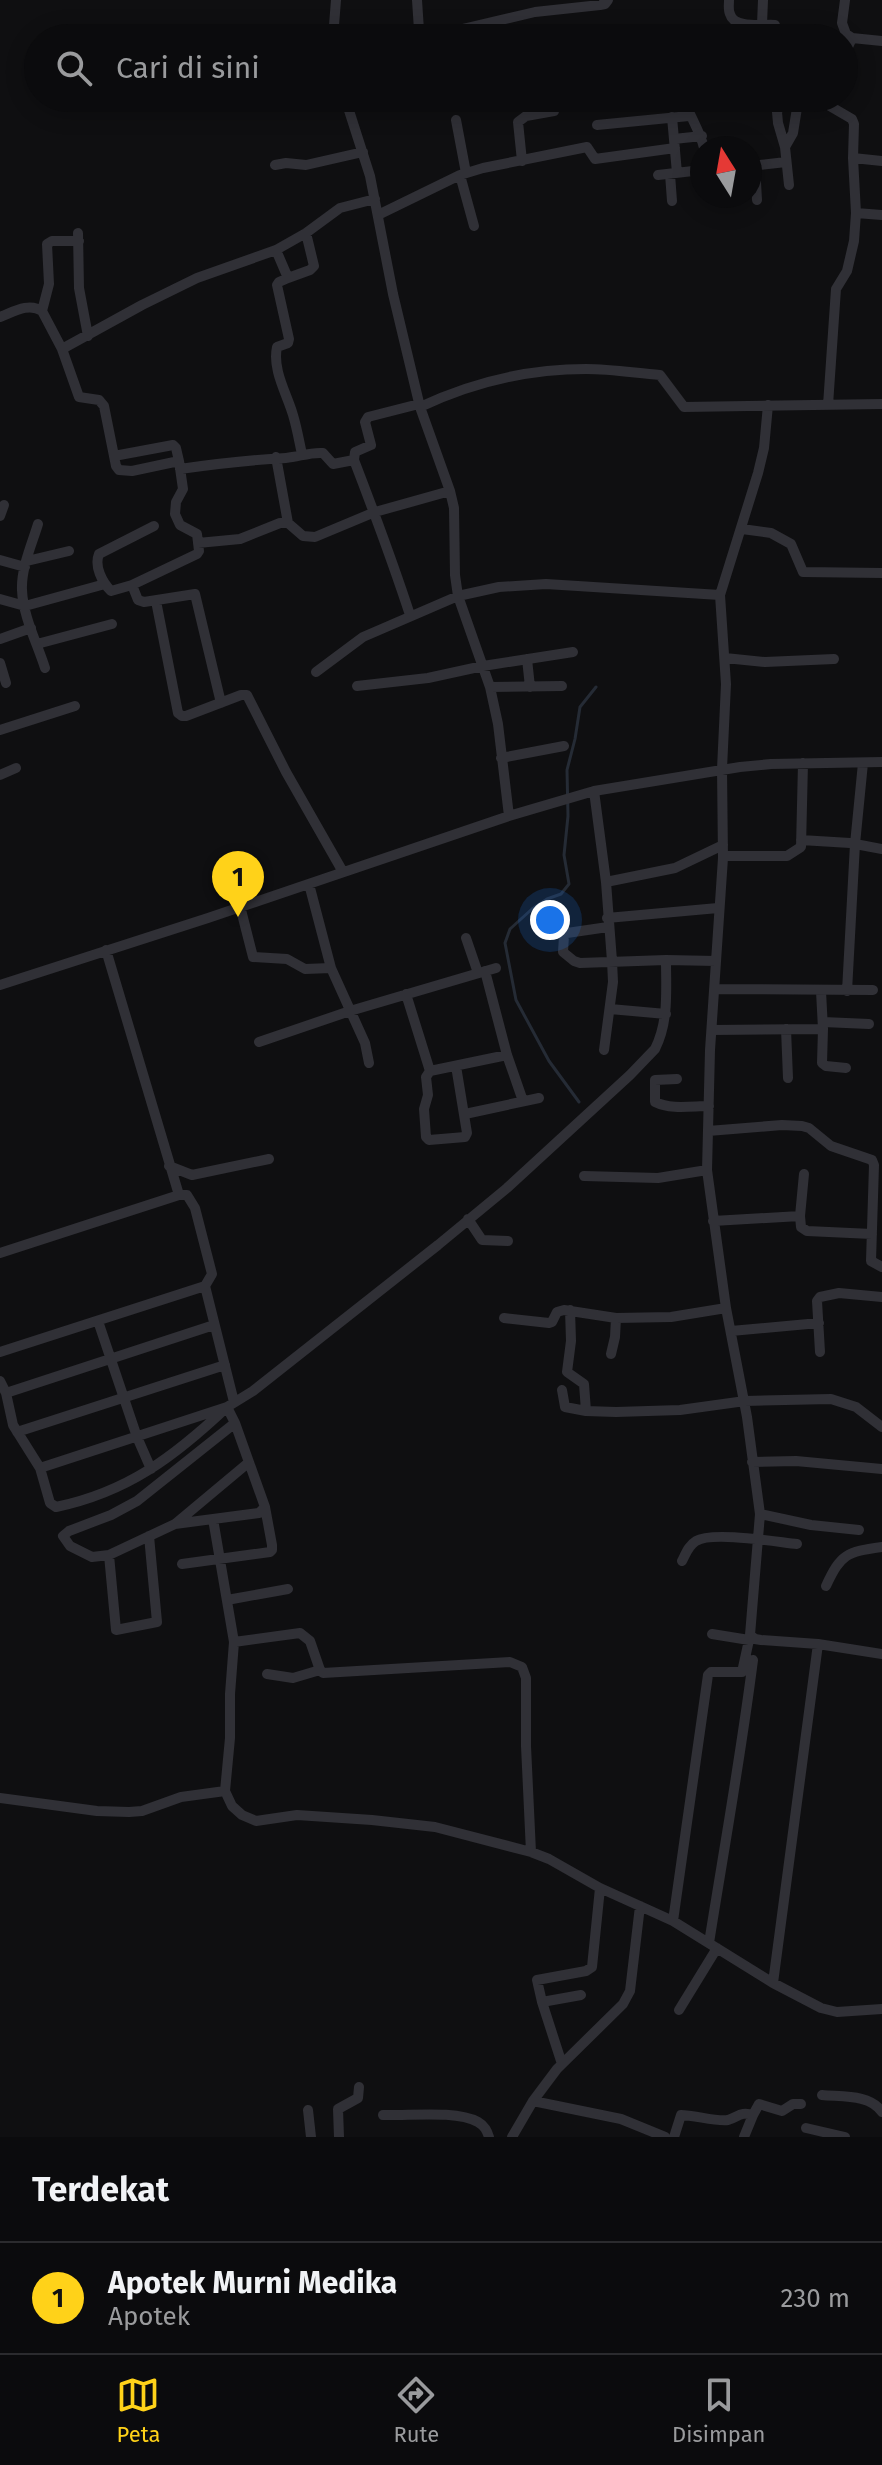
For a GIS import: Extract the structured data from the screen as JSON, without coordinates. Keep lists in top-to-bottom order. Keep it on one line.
{"north":"top","page":{"search":"Cari di sini","pins":"1","heading":"Terdekat","list":[{"mark":"1","name":"Apotek Murni Medika","note":"Apotek","value":"230 m"}],"nav":["Peta","Rute","Disimpan"]}}
